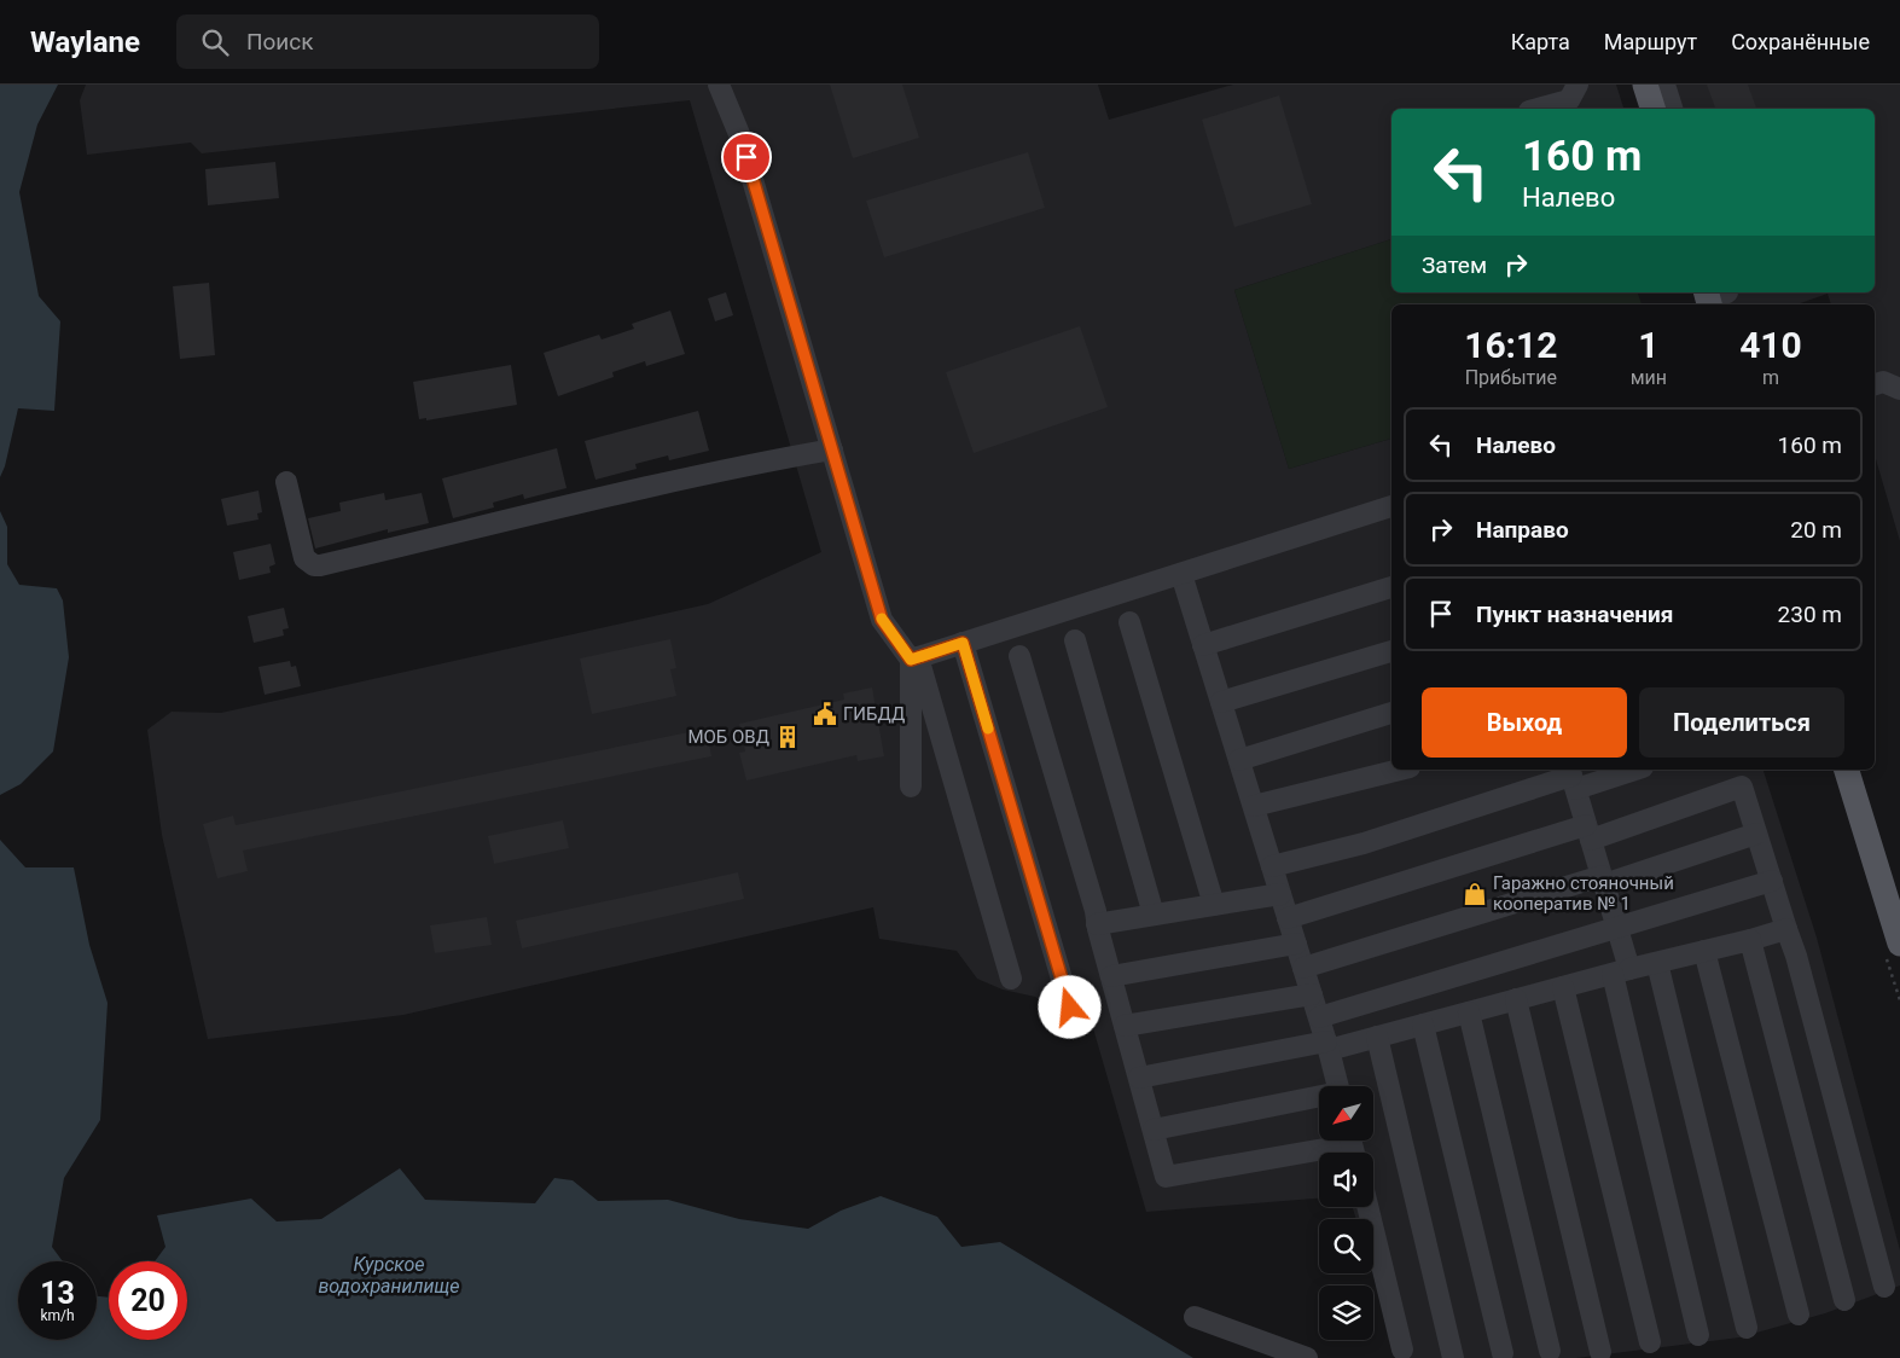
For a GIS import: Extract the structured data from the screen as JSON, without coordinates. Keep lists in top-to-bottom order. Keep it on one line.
{"water":["Курское водохранилище"],"places":{"public building":["ГИБДД"],"building":["МОБ ОВД"],"shop":["Гаражно стояночный кооператив № 1"]},"north":"bottom left","page":{"header":"Waylane","search":"Поиск","nav":["Карта","Маршрут","Сохранённые"],"turn":["160 m","Налево"],"then":"Затем","eta":["16:12","Прибытие","1","мин","410","m"],"list":[{"name":"Налево","value":"160 m"},{"name":"Направо","value":"20 m"},{"name":"Пункт назначения","value":"230 m"}],"buttons":["Выход","Поделиться"],"speed":"13 km/h","limit":"20"}}
